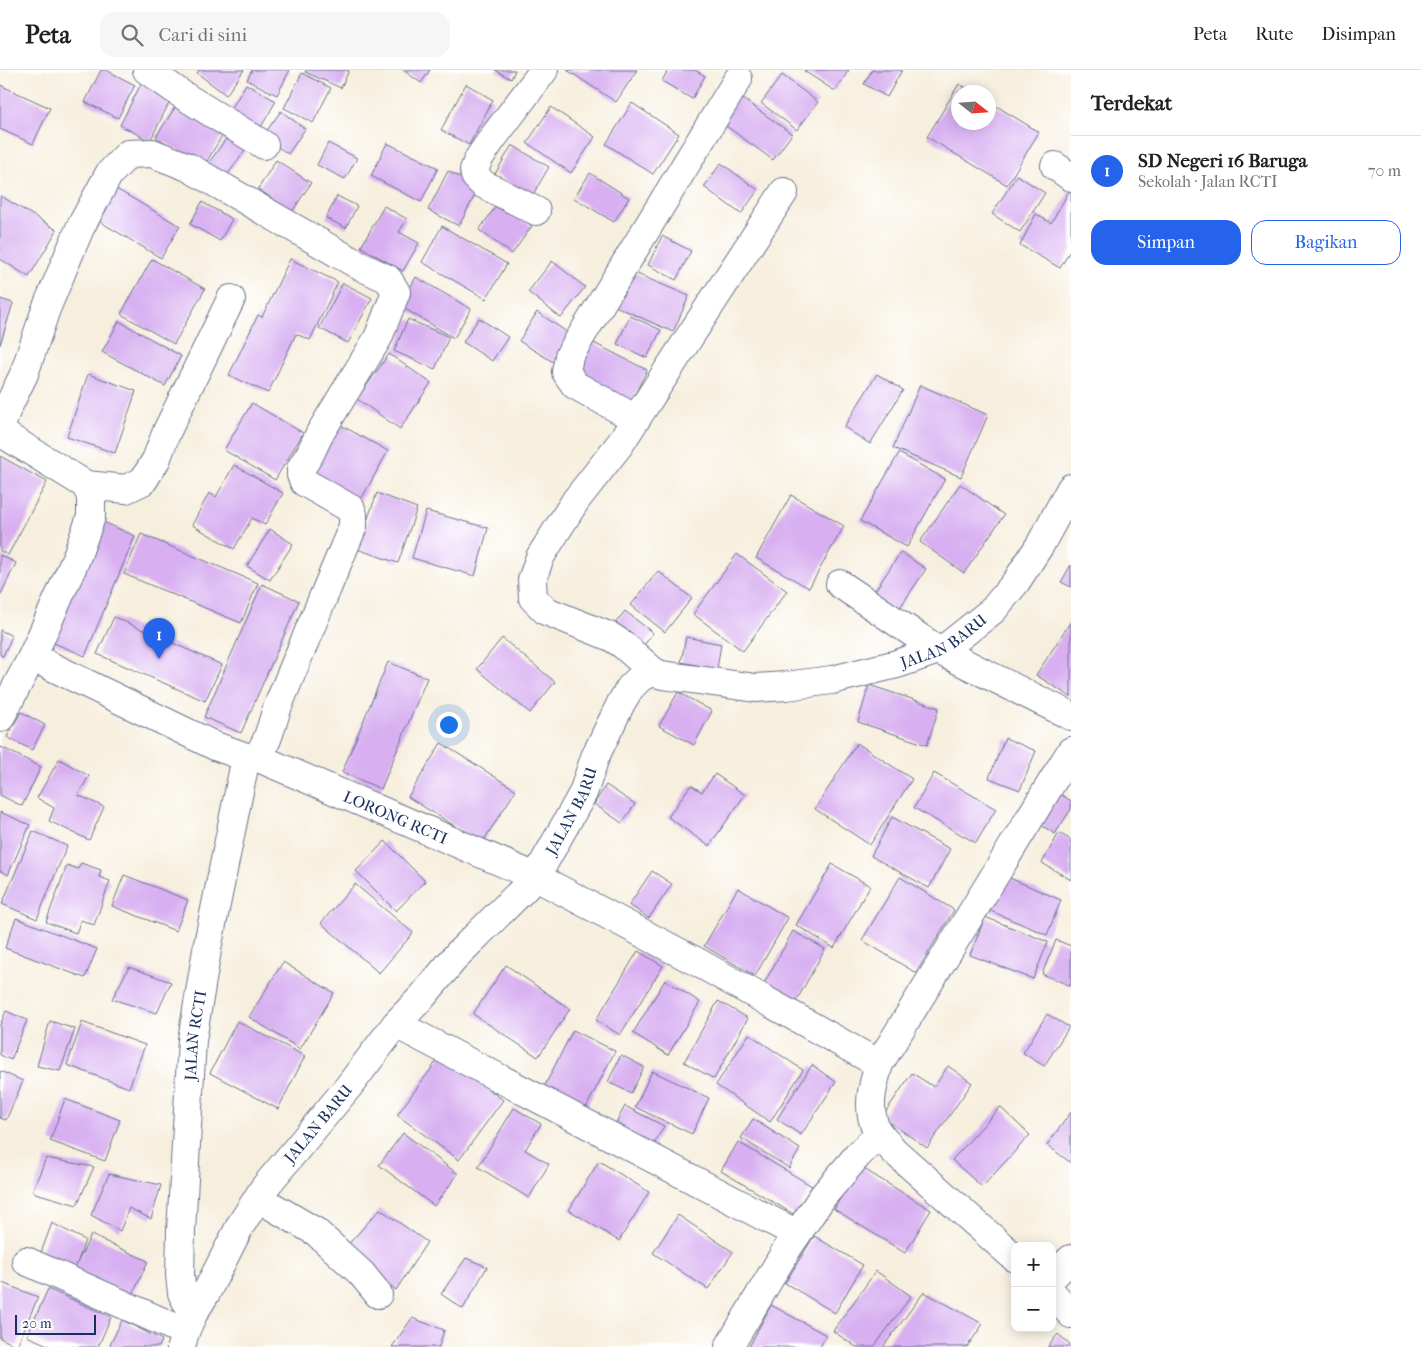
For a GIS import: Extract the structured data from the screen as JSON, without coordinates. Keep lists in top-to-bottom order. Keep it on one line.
{"streets":{"street":["JALAN BARU","LORONG RCTI","JALAN RCTI"]},"crossings":[["JALAN BARU","LORONG RCTI"],["JALAN BARU","JALAN RCTI"],["LORONG RCTI","JALAN RCTI"]],"scale_bar":"20 m","north":"right","page":{"header":"Peta","search":"Cari di sini","nav":["Peta","Rute","Disimpan"],"heading":"Terdekat","list":[{"mark":"1","name":"SD Negeri 16 Baruga","note":"Sekolah · Jalan RCTI","value":"70 m"}],"buttons":["Simpan","Bagikan"],"pins":"1","map_buttons":["+","−"],"scale":"20 m"}}
